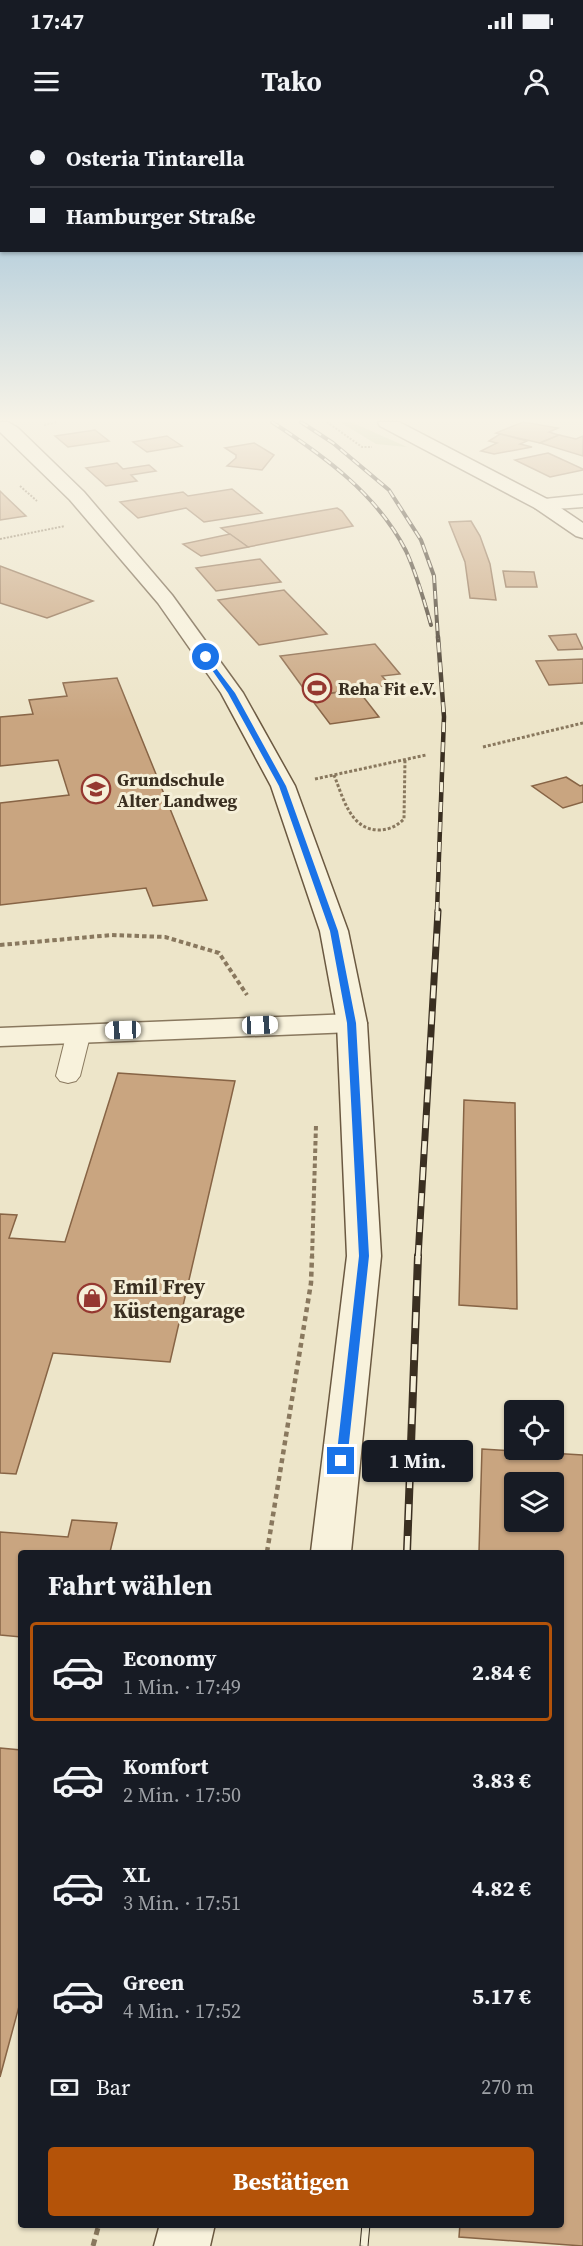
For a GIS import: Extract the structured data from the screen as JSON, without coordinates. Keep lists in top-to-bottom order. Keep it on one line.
{"places":{"sports":["Reha Fit e.V."],"school or university":["Grundschule Alter Landweg"],"shop":["Emil Frey Küstengarage"]},"page":{"status":"17:47","header":"Tako","banner":["Osteria Tintarella","Hamburger Straße"],"bubble":"1 Min.","heading":"Fahrt wählen","list":[{"name":"Economy","note":"1 Min. · 17:49","value":"2.84 €"},{"name":"Komfort","note":"2 Min. · 17:50","value":"3.83 €"},{"name":"XL","note":"3 Min. · 17:51","value":"4.82 €"},{"name":"Green","note":"4 Min. · 17:52","value":"5.17 €"}],"pay":["Bar","270 m"],"buttons":"Bestätigen"}}
